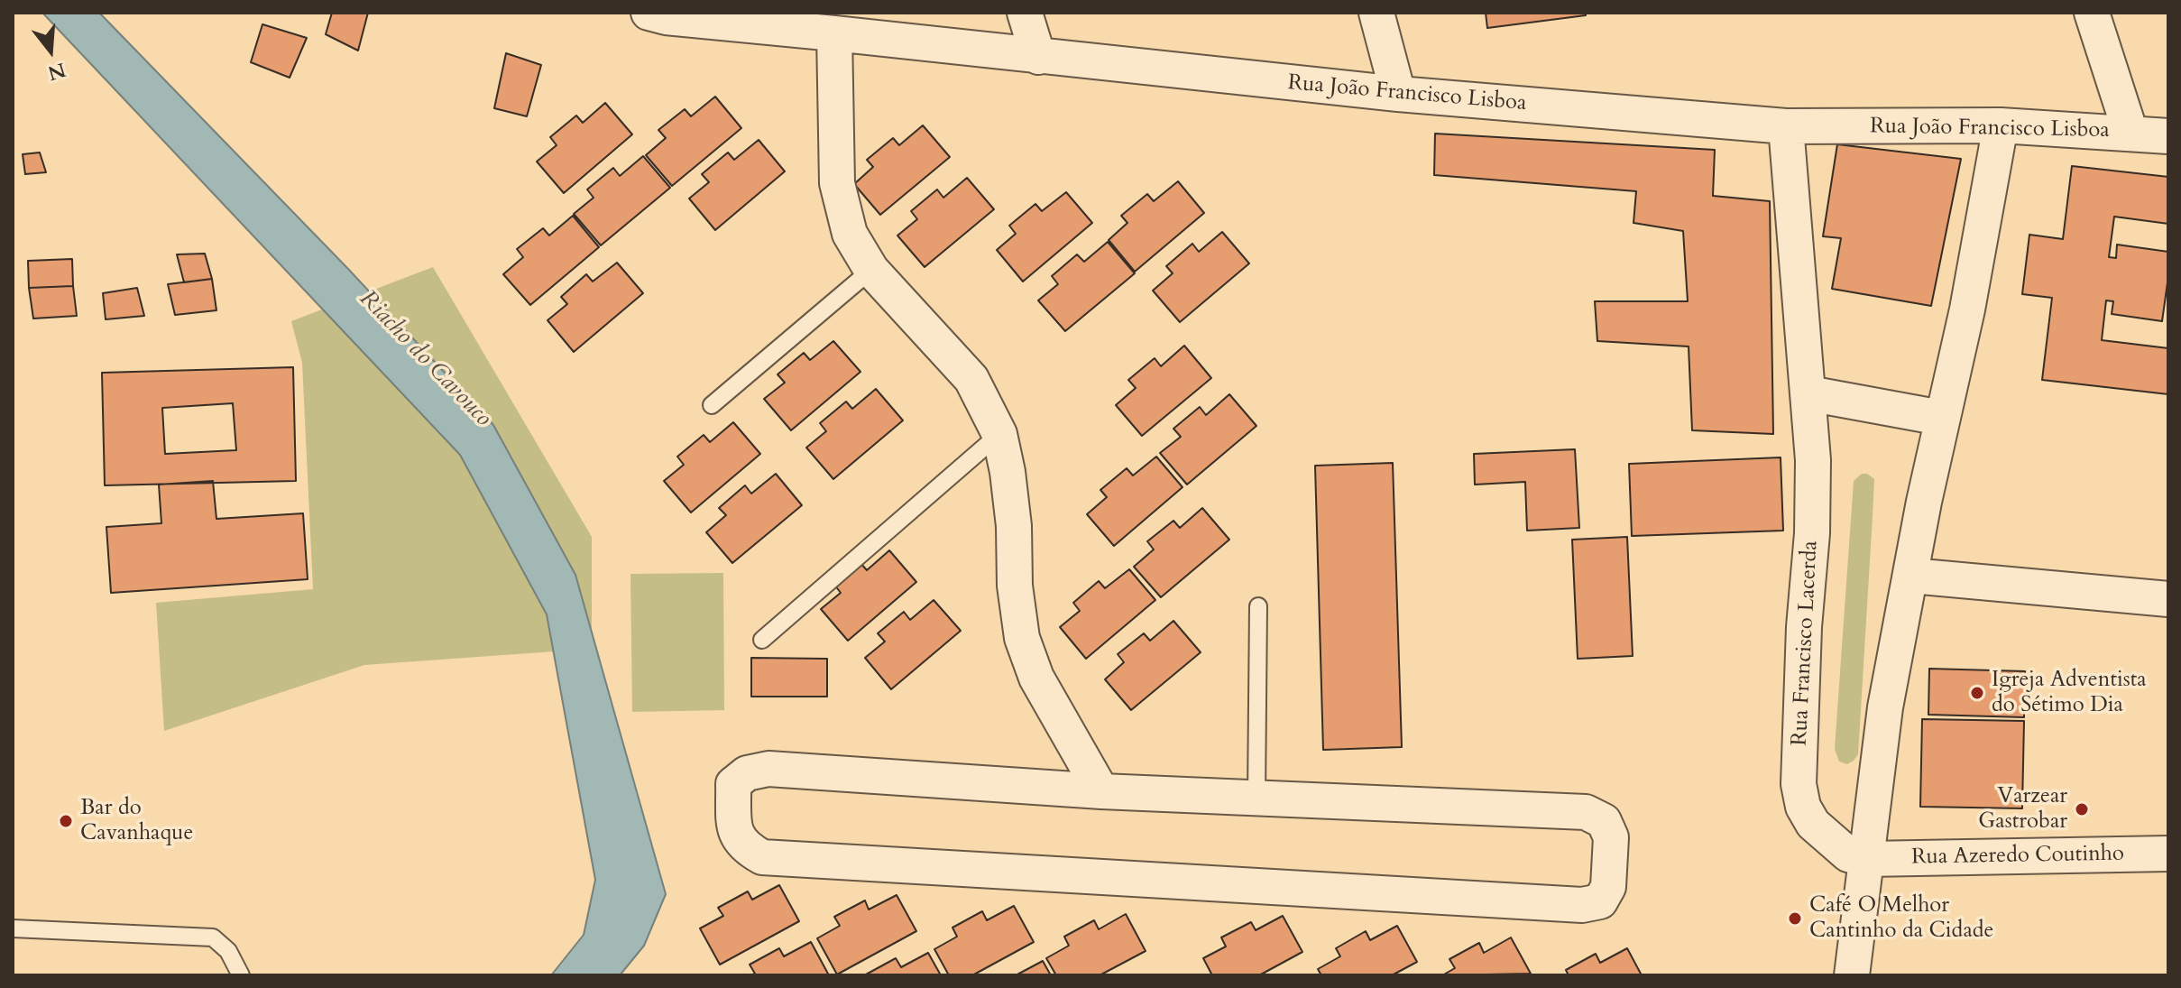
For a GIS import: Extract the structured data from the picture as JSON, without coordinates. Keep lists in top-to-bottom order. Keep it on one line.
{"streets":{"street":["Rua João Francisco Lisboa","Rua Francisco Lacerda","Rua Azeredo Coutinho"]},"crossings":[["Rua João Francisco Lisboa","Rua Francisco Lacerda"],["Rua Francisco Lacerda","Rua Azeredo Coutinho"]],"water":["Riacho do Cavouco"],"places":["Igreja Adventista do Sétimo Dia","Varzear Gastrobar","Bar do Cavanhaque","Café O Melhor Cantinho da Cidade"],"north":"bottom"}
